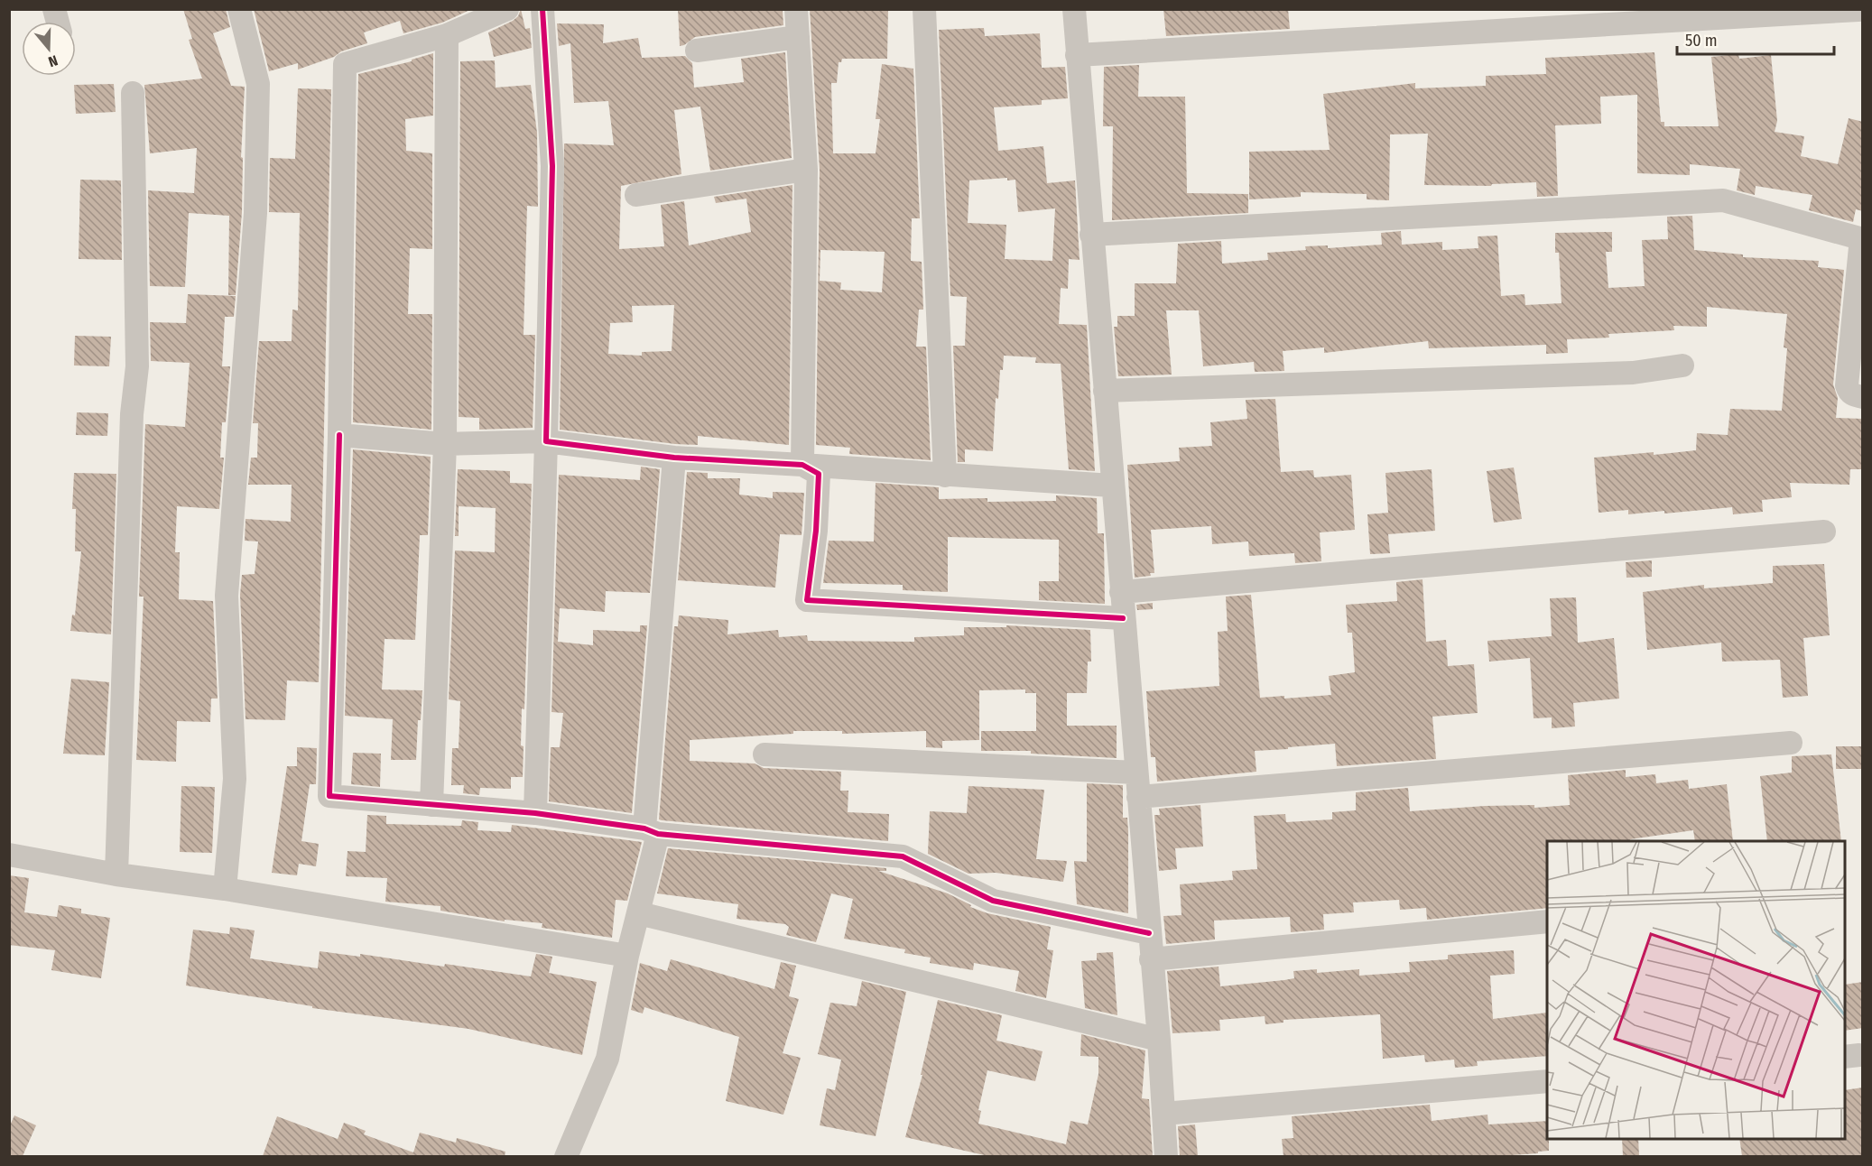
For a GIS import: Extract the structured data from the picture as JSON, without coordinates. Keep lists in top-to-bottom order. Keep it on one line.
{"scale_bar":"50 m","north":"bottom"}
